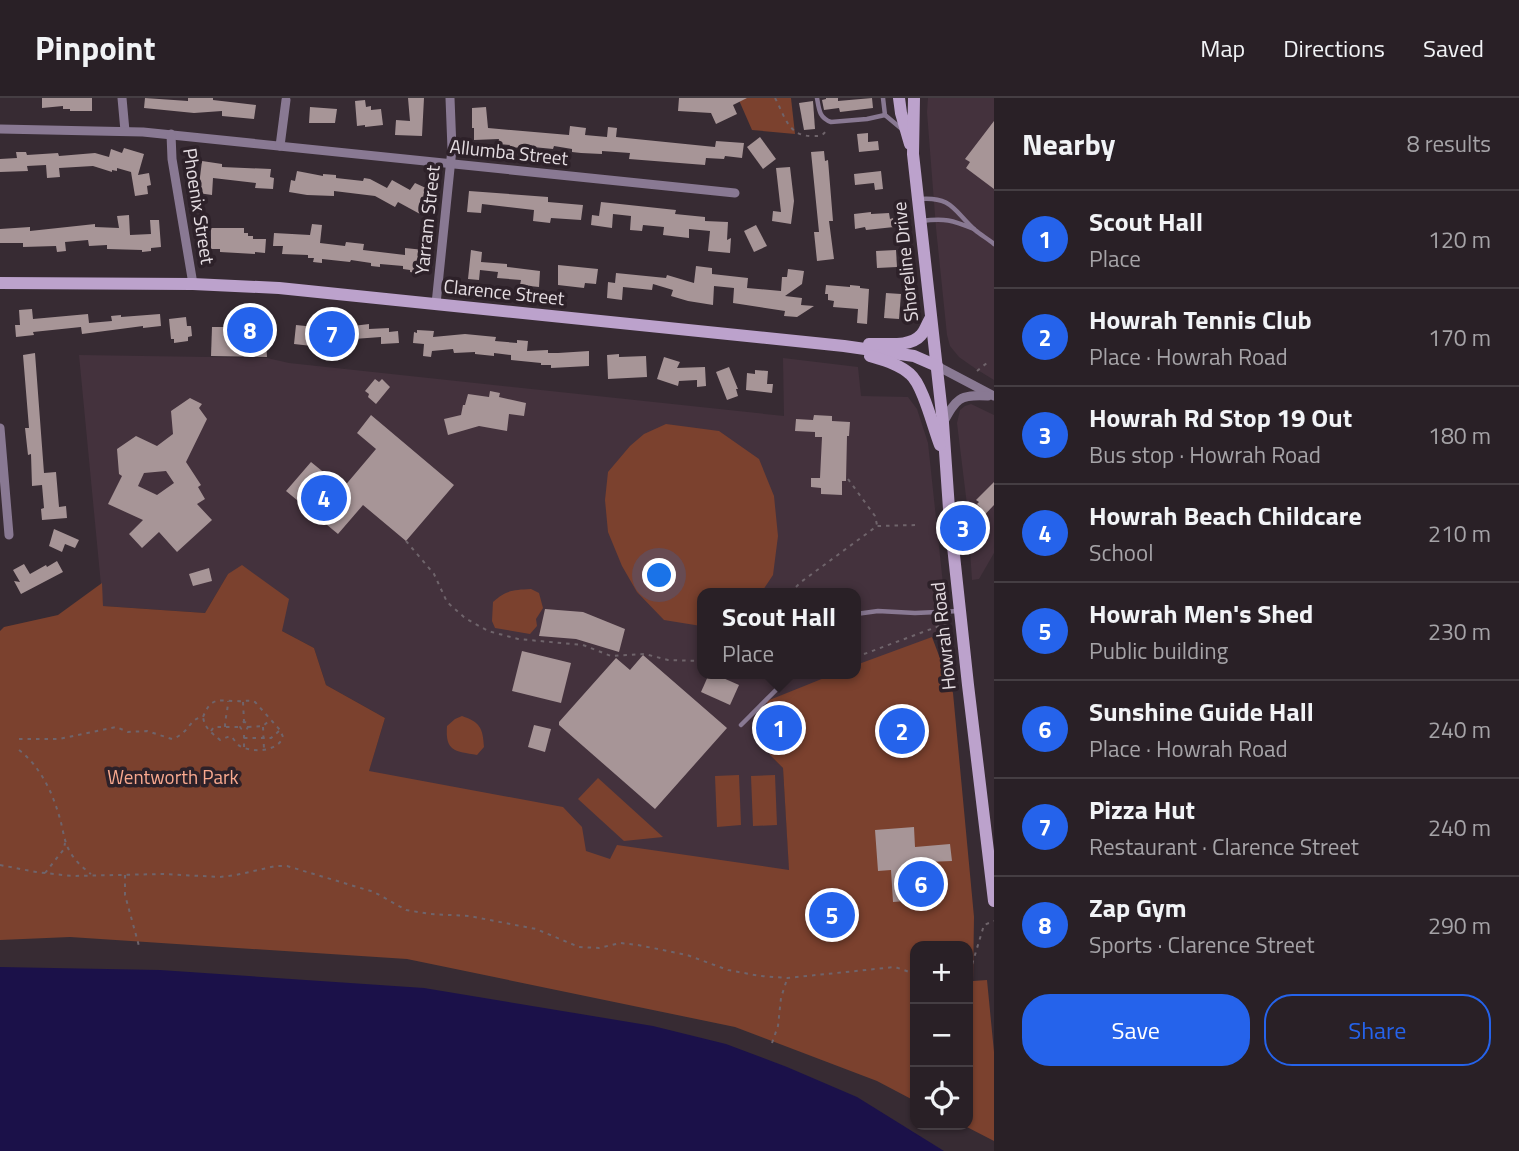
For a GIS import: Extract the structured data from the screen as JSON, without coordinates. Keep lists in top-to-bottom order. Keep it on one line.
{"streets":{"main road":["Shoreline Drive","Clarence Street","Howrah Road"],"street":["Allumba Street","Phoenix Street","Yarram Street"]},"crossings":[["Allumba Street","Phoenix Street"],["Allumba Street","Yarram Street"],["Phoenix Street","Clarence Street"],["Yarram Street","Clarence Street"],["Shoreline Drive","Clarence Street"],["Shoreline Drive","Howrah Road"],["Clarence Street","Howrah Road"]],"parks":["Wentworth Park"],"page":{"header":"Pinpoint","nav":["Map","Directions","Saved"],"heading":["Nearby","8 results"],"list":[{"mark":"1","name":"Scout Hall","note":"Place","value":"120 m"},{"mark":"2","name":"Howrah Tennis Club","note":"Place · Howrah Road","value":"170 m"},{"mark":"3","name":"Howrah Rd Stop 19 Out","note":"Bus stop · Howrah Road","value":"180 m"},{"mark":"4","name":"Howrah Beach Childcare","note":"School","value":"210 m"},{"mark":"5","name":"Howrah Men's Shed","note":"Public building","value":"230 m"},{"mark":"6","name":"Sunshine Guide Hall","note":"Place · Howrah Road","value":"240 m"},{"mark":"7","name":"Pizza Hut","note":"Restaurant · Clarence Street","value":"240 m"},{"mark":"8","name":"Zap Gym","note":"Sports · Clarence Street","value":"290 m"}],"pins":["8","7","4","3","1","2","6","5"],"popup":["Scout Hall","Place"],"map_buttons":["+","−"],"buttons":["Save","Share"]}}
